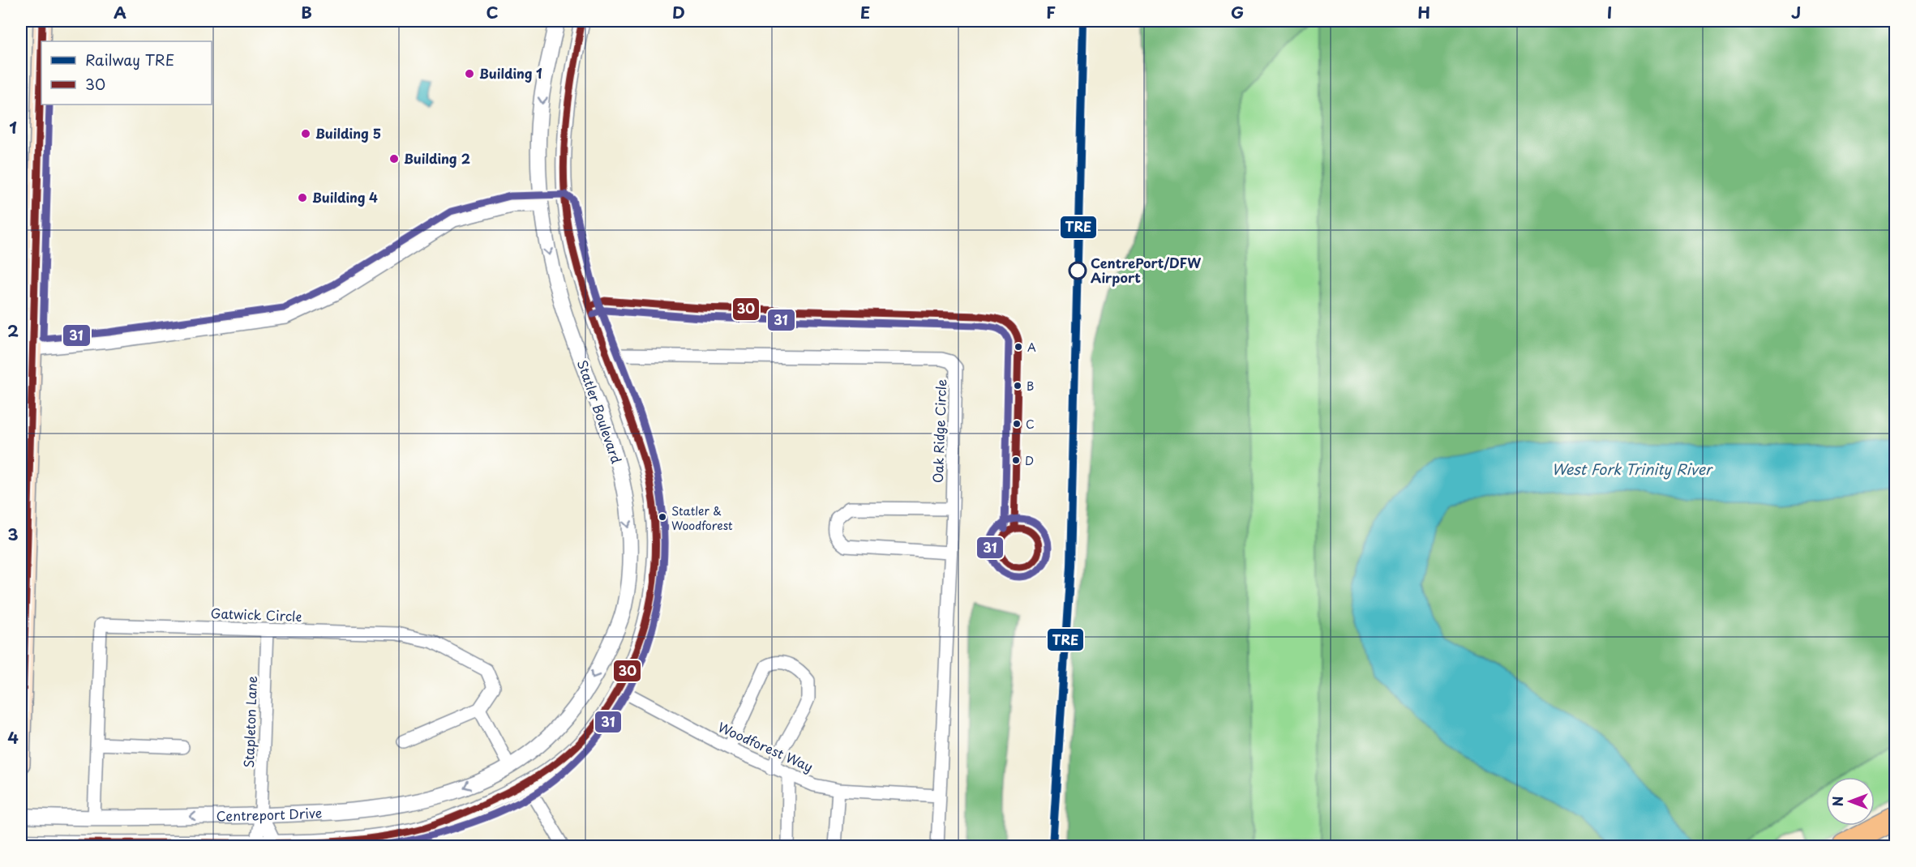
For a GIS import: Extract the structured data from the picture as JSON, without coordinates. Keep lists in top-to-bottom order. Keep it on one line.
{"streets":{"street":["Statler Boulevard","Oak Ridge Circle","Gatwick Circle","Stapleton Lane","Woodforest Way","Centreport Drive"]},"crossings":[["Statler Boulevard","Oak Ridge Circle"],["Statler Boulevard","Woodforest Way"],["Statler Boulevard","Centreport Drive"],["Oak Ridge Circle","Woodforest Way"],["Gatwick Circle","Stapleton Lane"],["Gatwick Circle","Centreport Drive"],["Stapleton Lane","Centreport Drive"]],"water":["West Fork Trinity River"],"places":["Building 1","Building 5","Building 2","Building 4","CentrePort/DFW Airport","A","B","C","D","Statler & Woodforest"],"lines":["rail line TRE","transit line 30","transit line 31"],"legend":["Railway TRE","30"],"north":"left","grid":{"columns":["A","B","C","D","E","F","G","H","I","J"],"rows":["1","2","3","4"]}}
